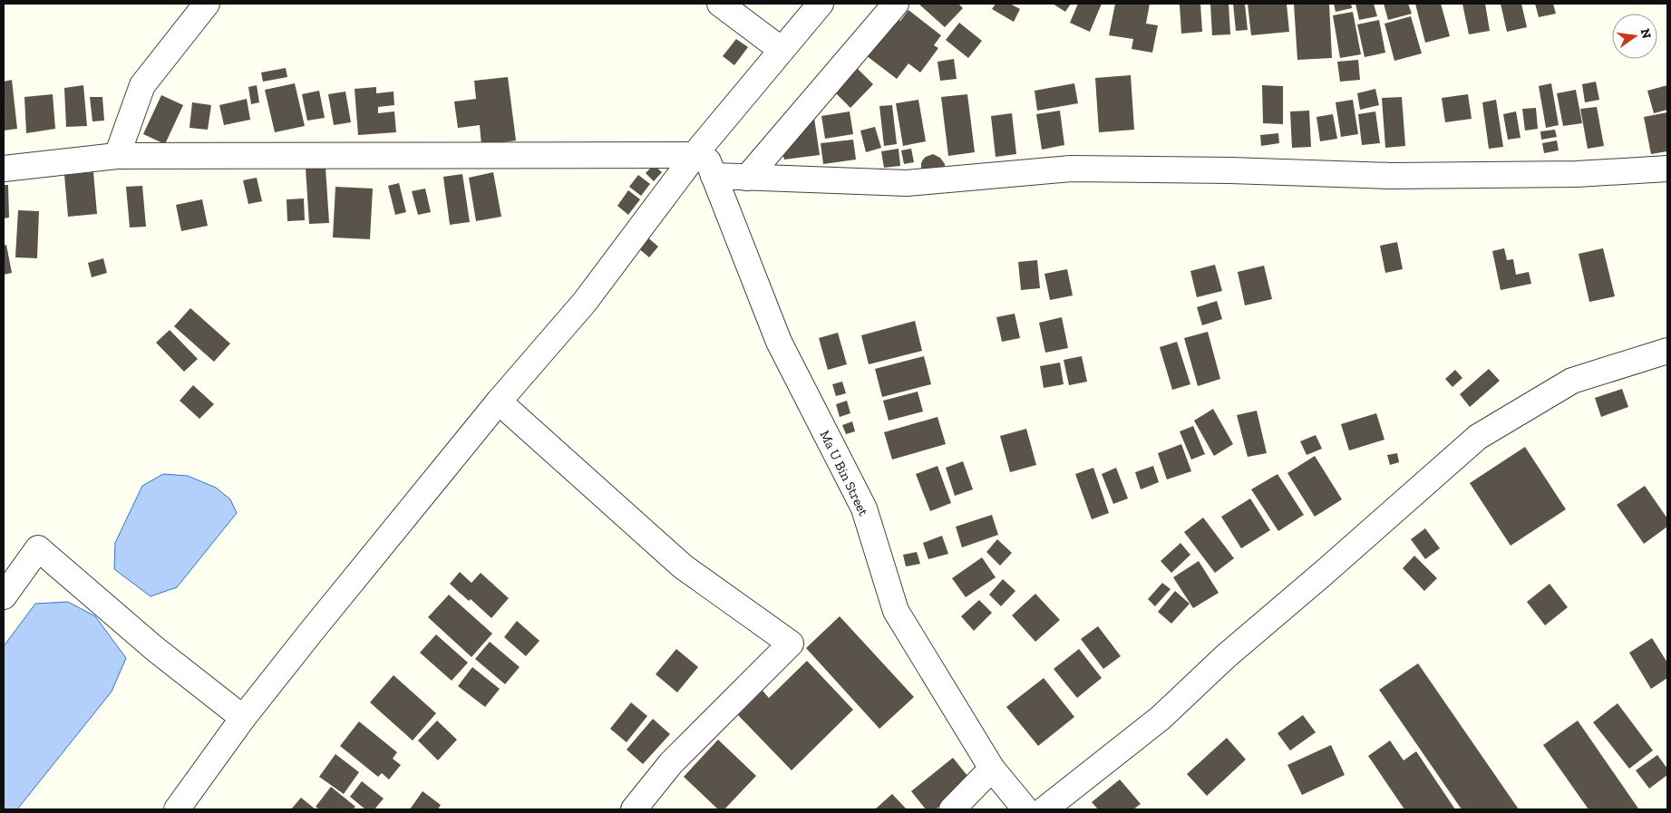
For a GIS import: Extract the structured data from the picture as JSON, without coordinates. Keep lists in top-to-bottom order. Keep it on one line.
{"streets":{"street":["Ma U Bin Street"]},"north":"right"}
